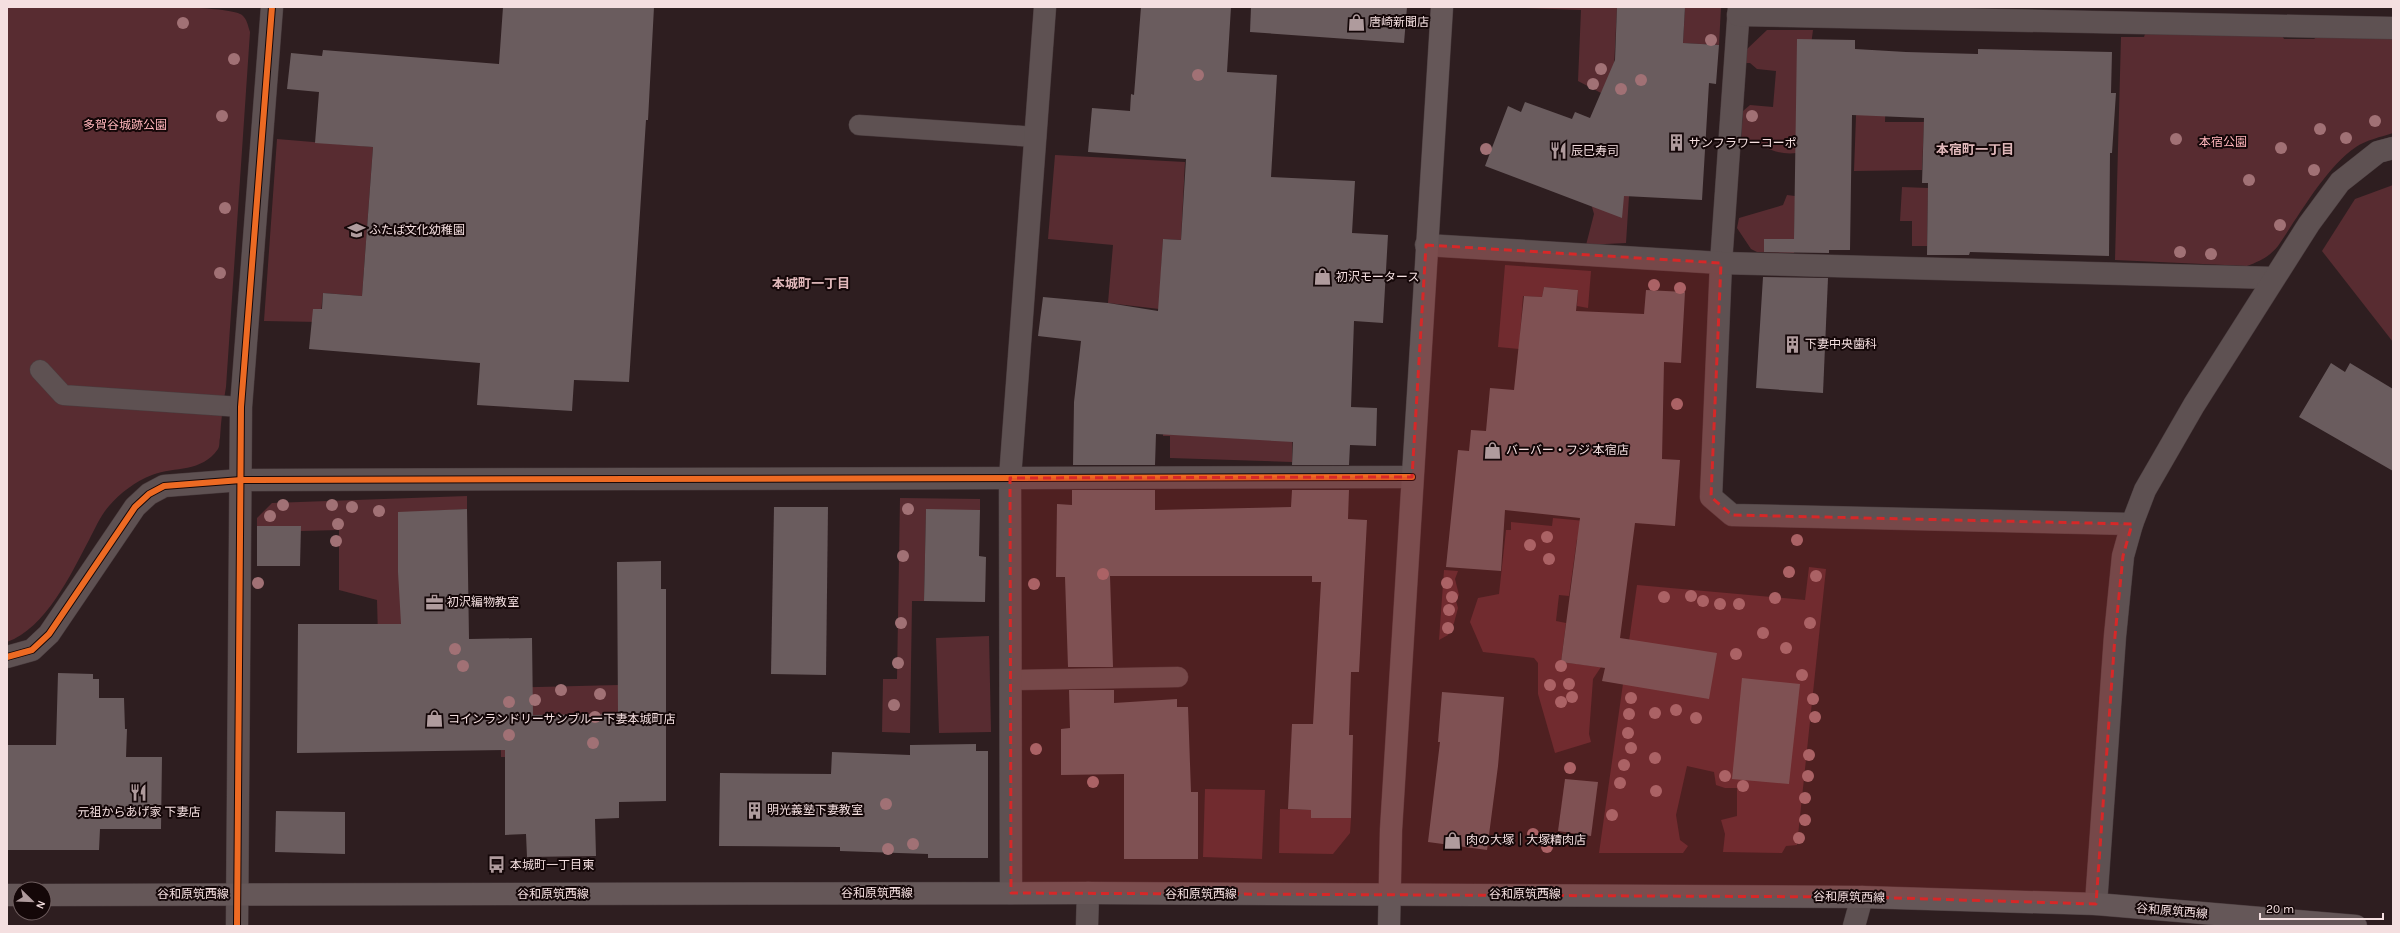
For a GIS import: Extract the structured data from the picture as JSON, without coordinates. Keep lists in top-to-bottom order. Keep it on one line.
{"streets":{"main road":["谷和原筑西線"]},"districts":["本宿町一丁目","本城町一丁目"],"parks":["多賀谷城跡公園","本宿公園"],"places":{"shop":["唐崎新聞店","初沢モータース","バーバー・フジ 本宿店","コインランドリーサンブルー下妻本城町店","肉の大塚｜大塚精肉店"],"building":["サンフラワーコーポ","下妻中央歯科","明光義塾下妻教室"],"restaurant":["辰巳寿司","元祖からあげ家 下妻店"],"school or university":["ふたば文化幼稚園"],"office":["初沢編物教室"],"bus stop":["本城町一丁目東"]},"scale_bar":"20 m","north":"bottom right"}
